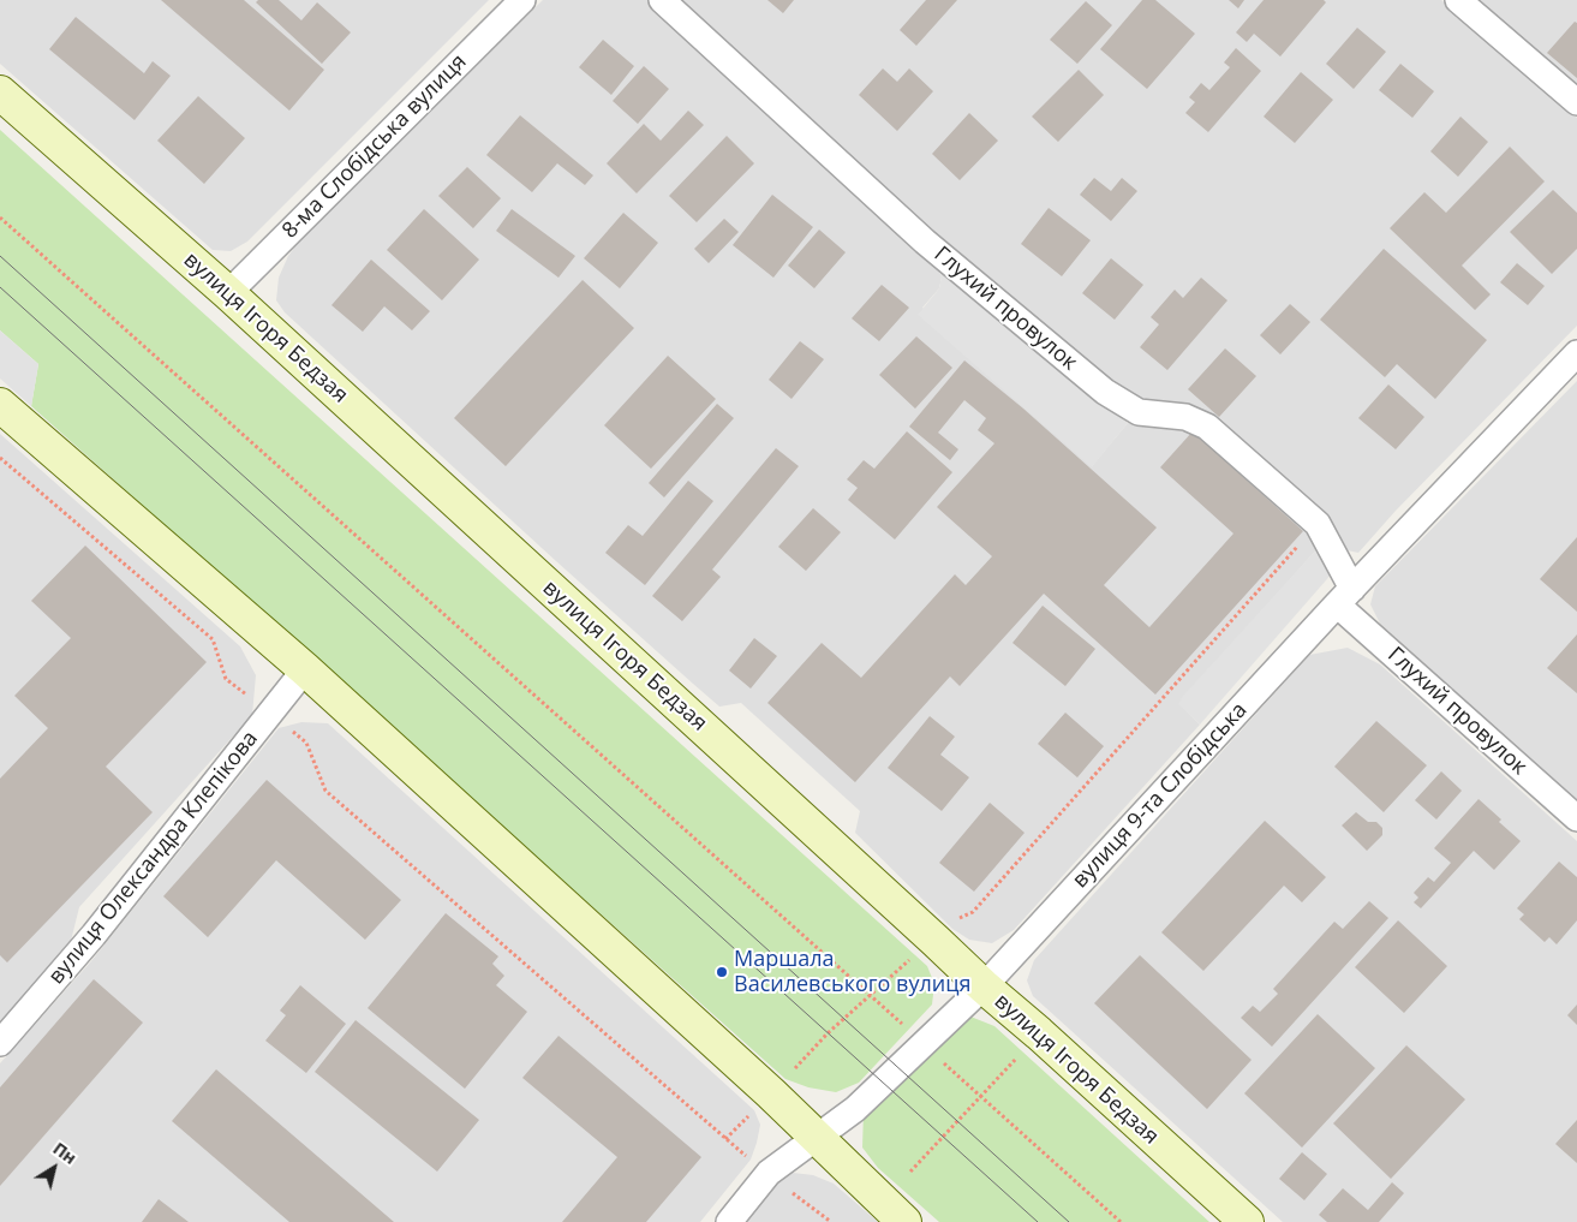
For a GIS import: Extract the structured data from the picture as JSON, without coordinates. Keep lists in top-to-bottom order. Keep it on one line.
{"streets":{"street":["8-ма Слобідська вулиця","Глухий провулок","вулиця Ігоря Бедзая","вулиця 9-та Слобідська","вулиця Олександра Клепікова"]},"crossings":[["8-ма Слобідська вулиця","вулиця Ігоря Бедзая"],["Глухий провулок","вулиця 9-та Слобідська"],["вулиця Ігоря Бедзая","вулиця 9-та Слобідська"]],"places":["Маршала Василевського вулиця"],"north":"top right"}
